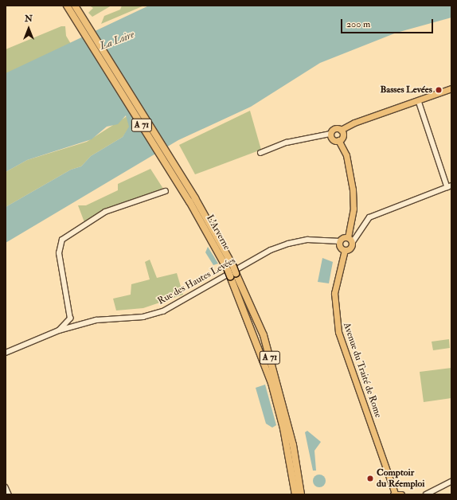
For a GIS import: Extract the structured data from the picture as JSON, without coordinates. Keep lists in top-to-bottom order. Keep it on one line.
{"streets":{"highway":["A 71","L'Arverne"],"main road":["Avenue du Traité de Rome"],"street":["Rue des Hautes Levées"]},"crossings":[["Rue des Hautes Levées","Avenue du Traité de Rome"]],"water":["La Loire"],"places":["Basses Levées","Comptoir du Réemploi"],"scale_bar":"200 m","north":"top"}
